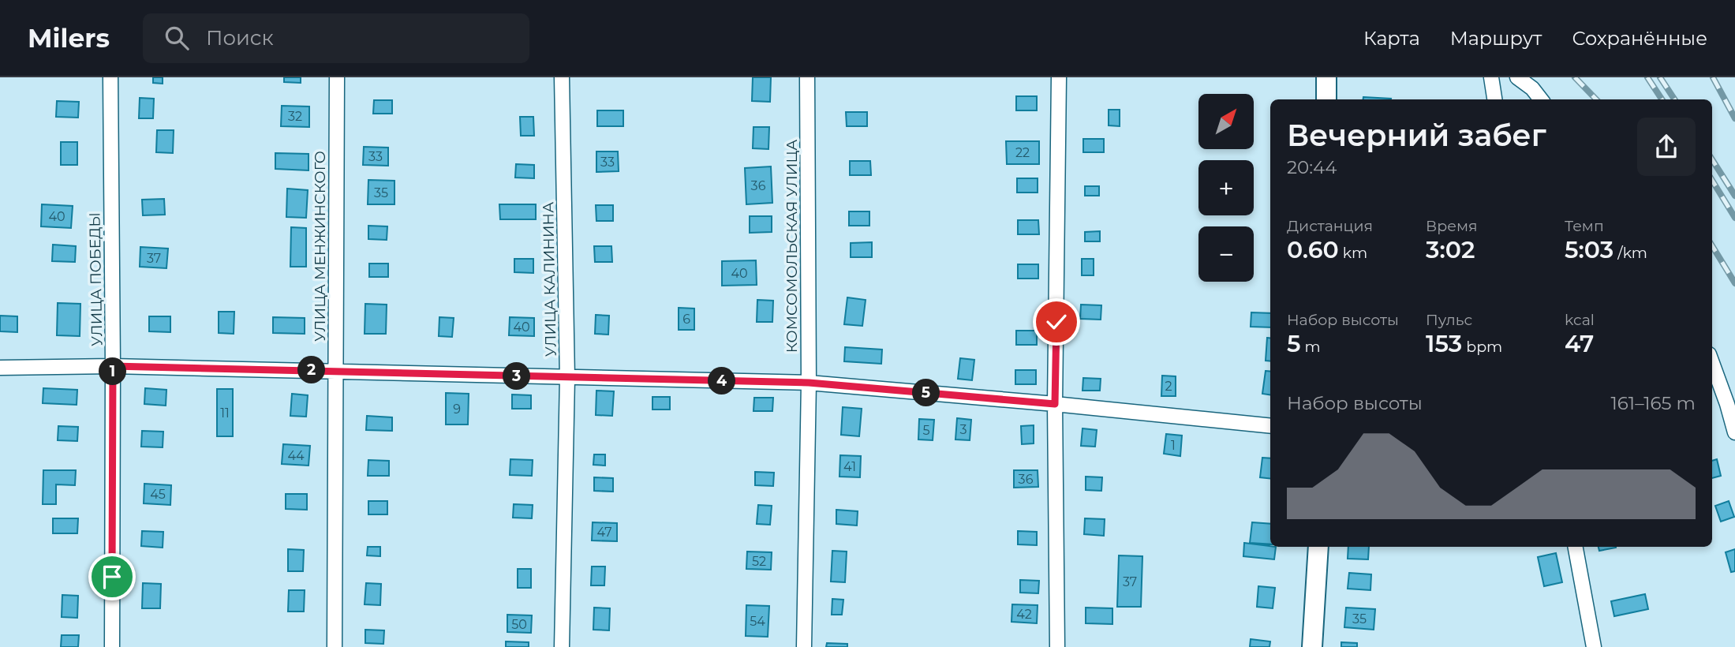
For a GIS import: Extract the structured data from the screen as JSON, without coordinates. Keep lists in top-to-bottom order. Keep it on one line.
{"streets":{"street":["УЛИЦА МЕНЖИНСКОГО","КОМСОМОЛЬСКАЯ УЛИЦА","УЛИЦА ПОБЕДЫ","УЛИЦА КАЛИНИНА"]},"house_numbers":["32","22","33","33","36","35","40","37","40","6","40","2","9","11","3","5","1","44","41","36","45","47","52","37","42","35","54","50"],"north":"top right","page":{"header":"Milers","search":"Поиск","nav":["Карта","Маршрут","Сохранённые"],"map_buttons":["+","−"],"heading":["Вечерний забег","20:44"],"stats":[["Дистанция","0.60 km"],["Время","3:02"],["Темп","5:03 /km"],["Набор высоты","5 m"],["Пульс","153 bpm"],["kcal","47"]],"pins":["2","1","3","4","5"],"chart":["Набор высоты","161–165 m"]}}
